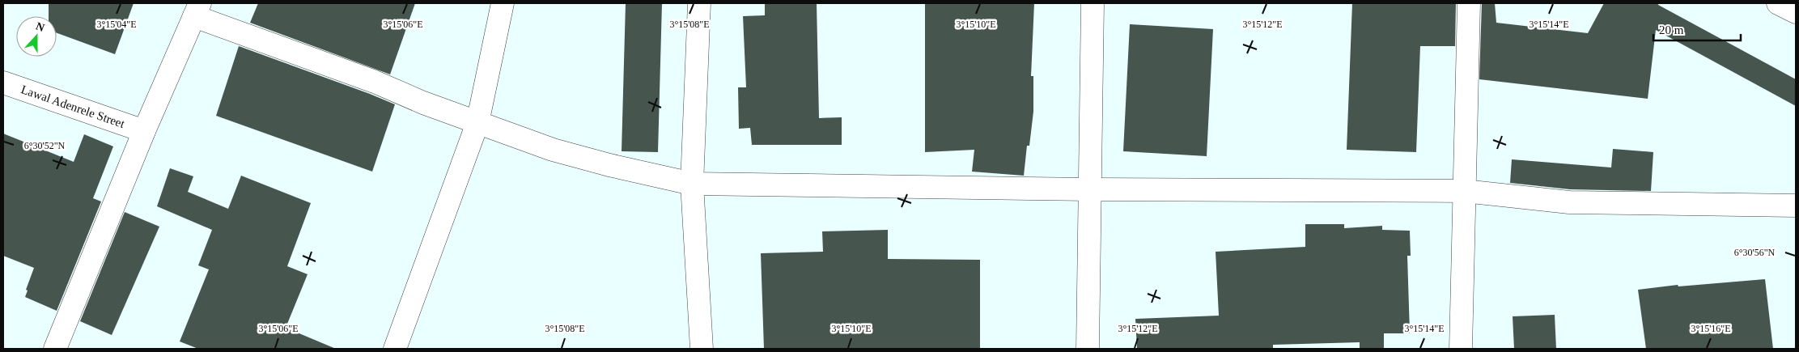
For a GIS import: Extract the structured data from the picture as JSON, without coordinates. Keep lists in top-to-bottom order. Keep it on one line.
{"streets":{"street":["Lawal Adenrele Street"]},"scale_bar":"20 m","north":"top","coordinates":["3°15'08\"E","3°15'10\"E","3°15'12\"E","3°15'14\"E","3°15'04\"E","3°15'06\"E","6°30'52\"N","6°30'56\"N","3°15'16\"E"]}
